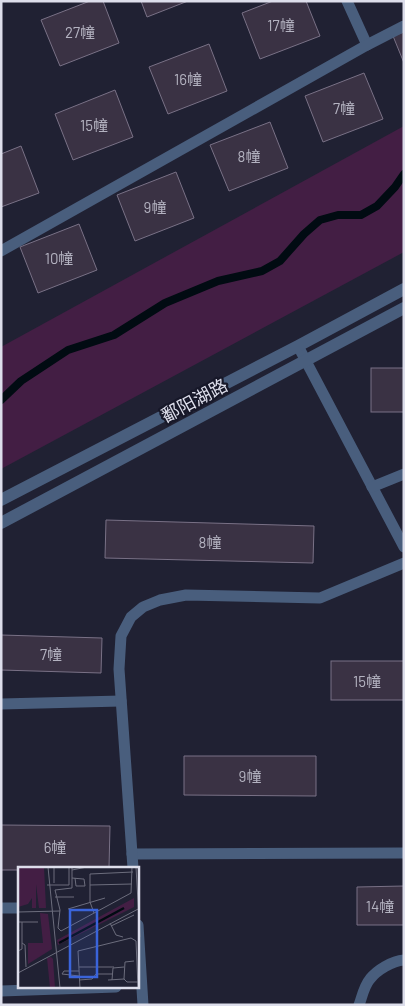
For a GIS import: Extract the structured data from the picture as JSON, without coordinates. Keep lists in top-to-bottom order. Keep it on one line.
{"streets":{"street":["鄱阳湖路"]},"house_numbers":["17幢","27幢","16幢","7幢","15幢","8幢","9幢","10幢","8幢","7幢","15幢","9幢","6幢","14幢"]}
